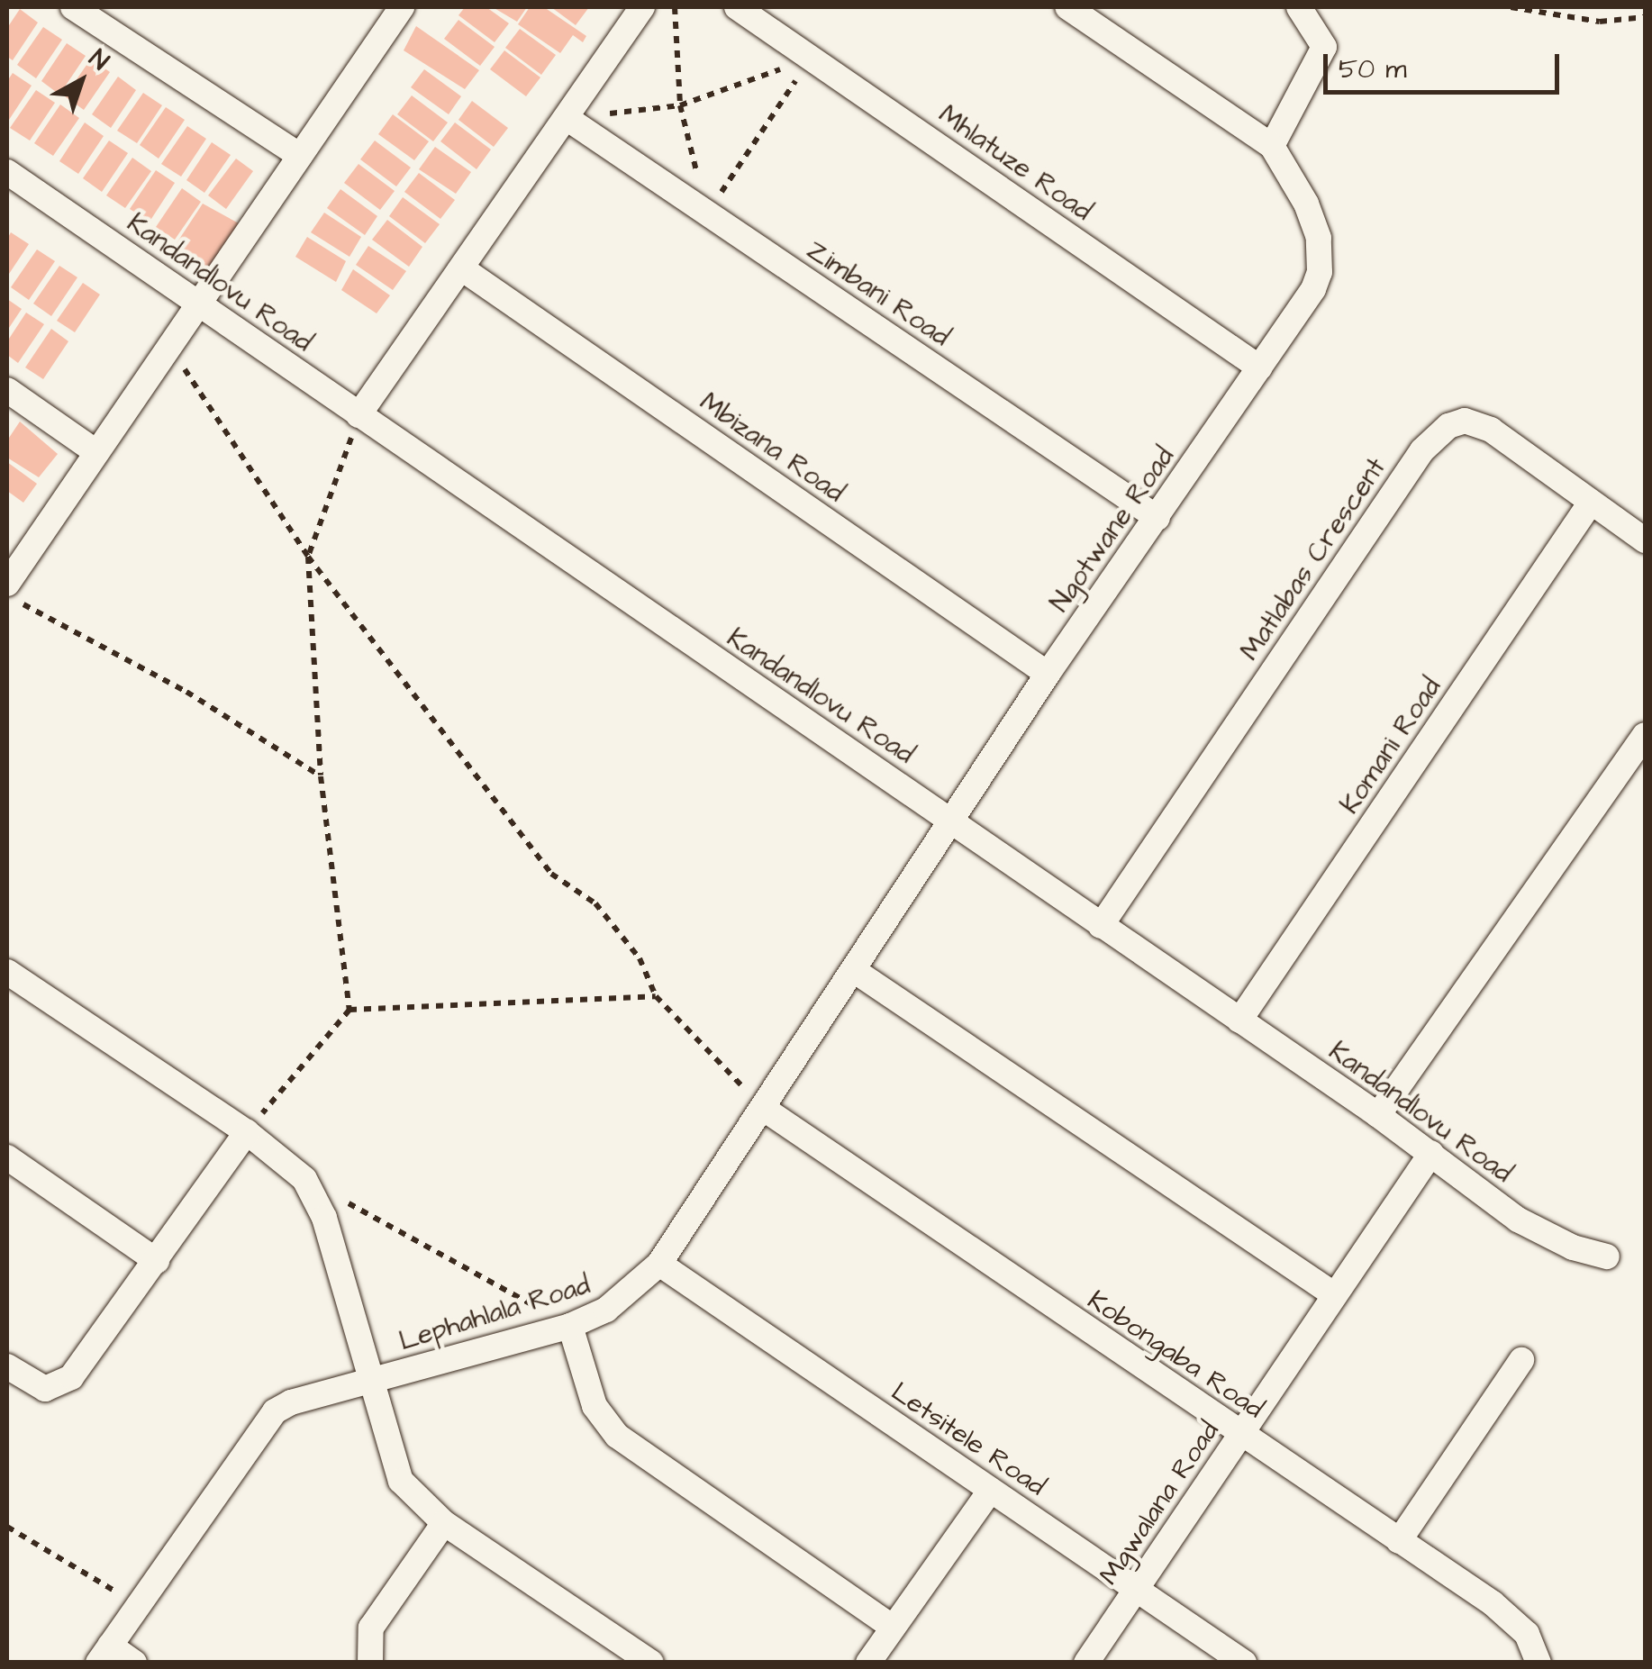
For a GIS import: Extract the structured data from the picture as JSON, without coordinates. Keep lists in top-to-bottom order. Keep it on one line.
{"streets":{"street":["Mhlatuze Road","Kandandlovu Road","Zimbani Road","Mbizana Road","Ngotwane Road","Matlabas Crescent","Komani Road","Lephahlala Road","Kobongaba Road","Letsitele Road","Mgwalana Road"]},"crossings":[["Mhlatuze Road","Ngotwane Road"],["Kandandlovu Road","Ngotwane Road"],["Kandandlovu Road","Matlabas Crescent"],["Kandandlovu Road","Komani Road"],["Kandandlovu Road","Lephahlala Road"],["Kandandlovu Road","Mgwalana Road"],["Zimbani Road","Ngotwane Road"],["Mbizana Road","Ngotwane Road"],["Ngotwane Road","Lephahlala Road"],["Matlabas Crescent","Komani Road"],["Lephahlala Road","Kobongaba Road"],["Lephahlala Road","Letsitele Road"],["Kobongaba Road","Mgwalana Road"],["Letsitele Road","Mgwalana Road"]],"scale_bar":"50 m","north":"top right"}
